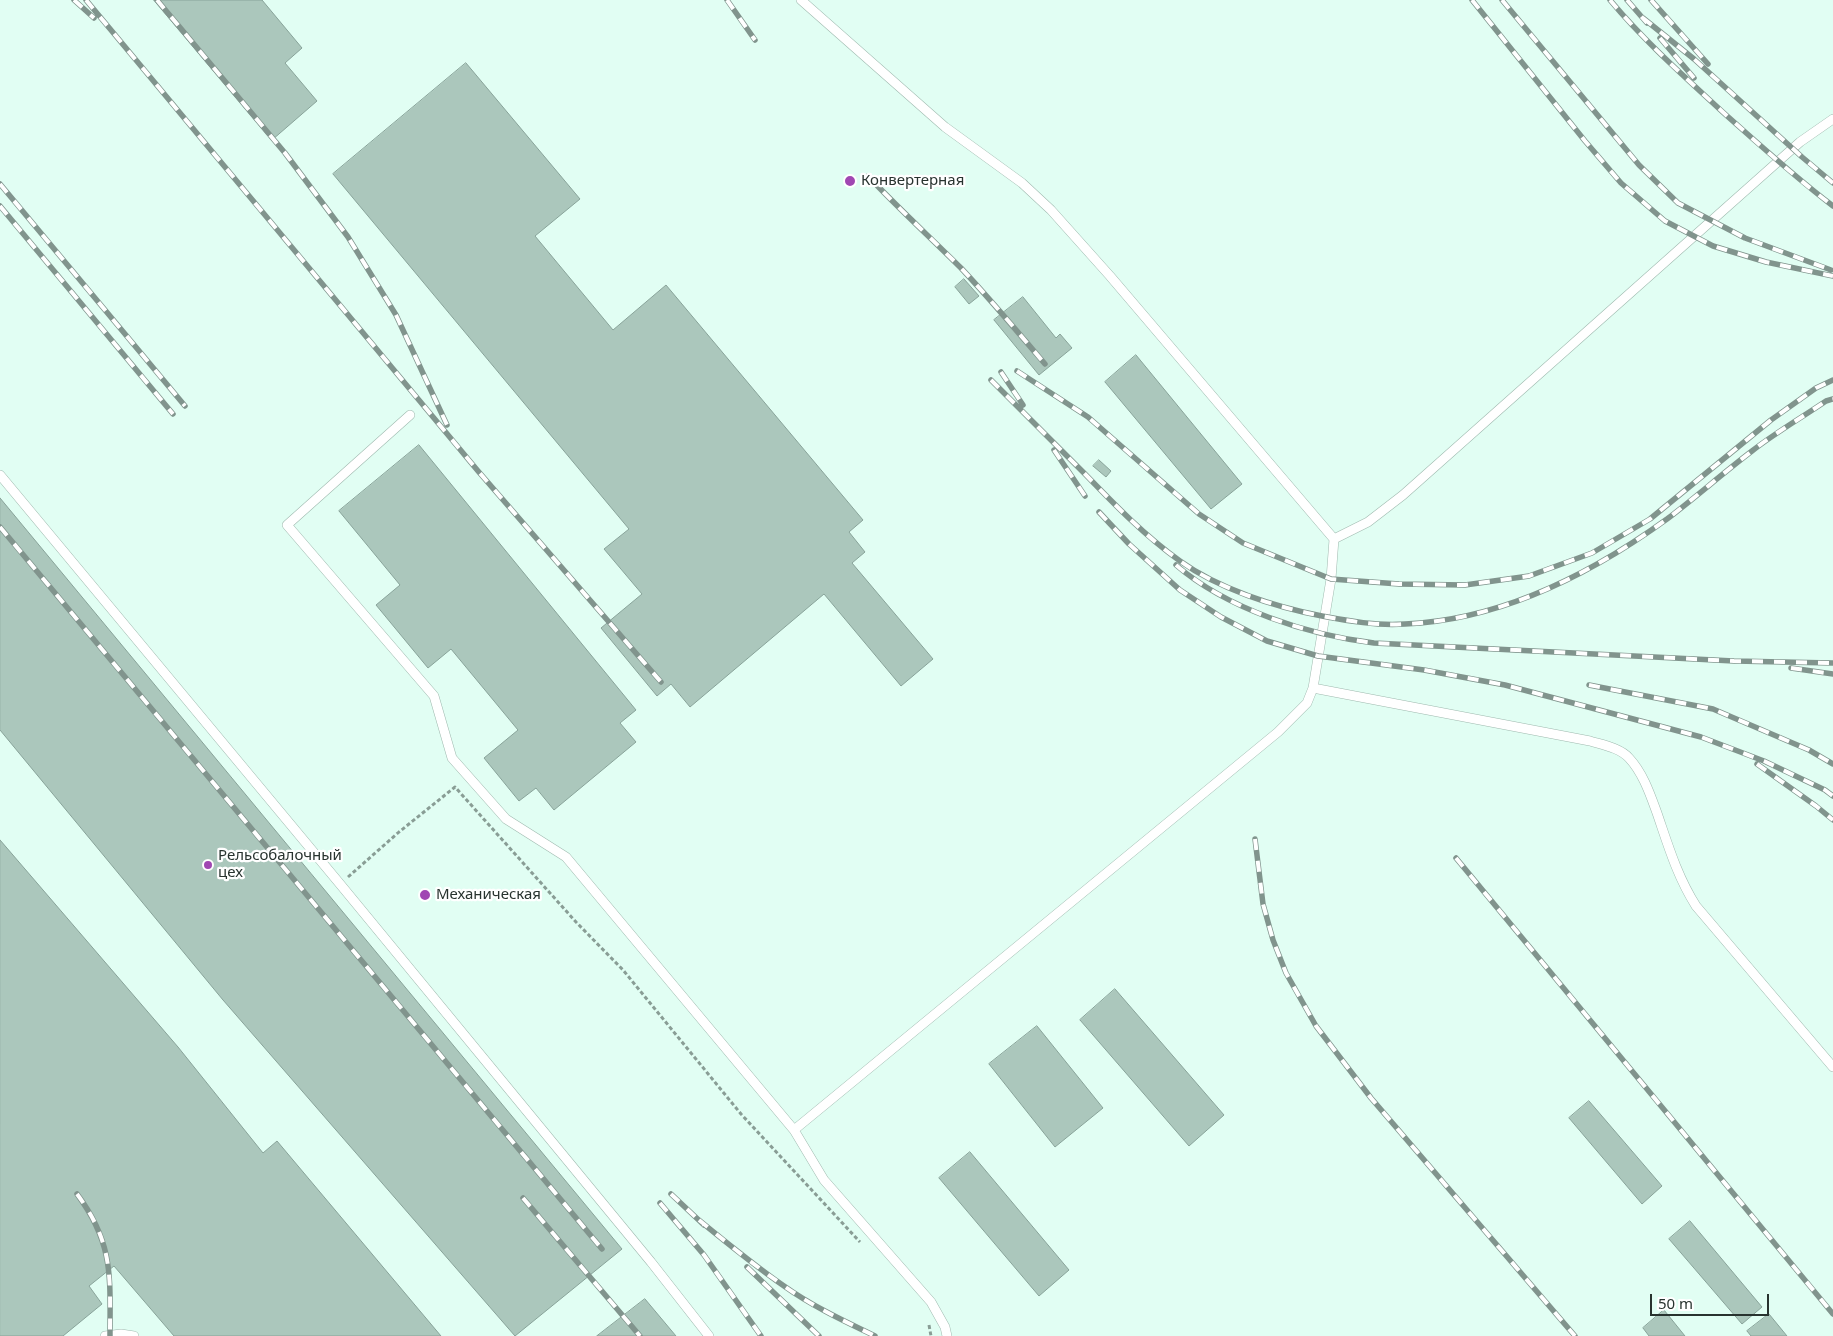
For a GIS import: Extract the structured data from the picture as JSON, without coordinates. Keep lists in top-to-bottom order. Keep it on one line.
{"places":["Конвертерная","Рельсобалочный цех","Механическая"],"scale_bar":"50 m"}
